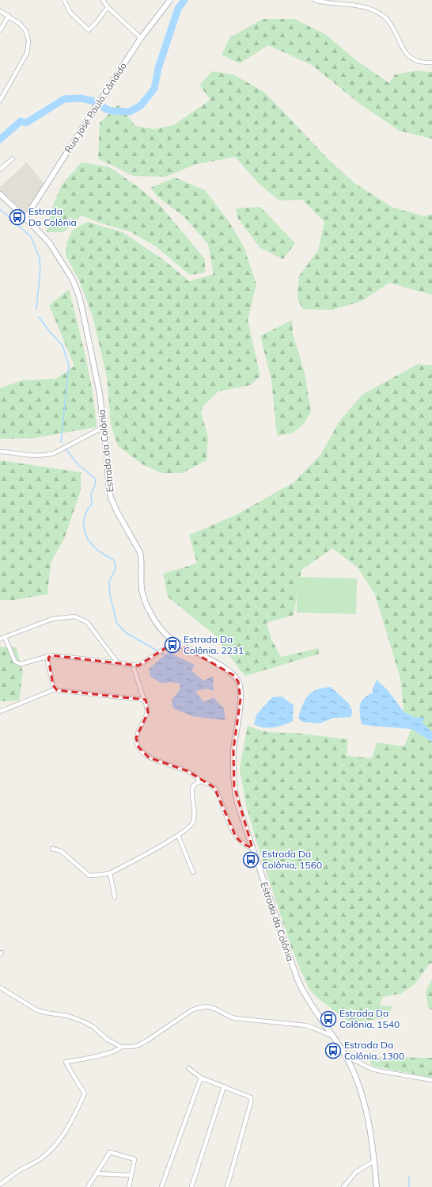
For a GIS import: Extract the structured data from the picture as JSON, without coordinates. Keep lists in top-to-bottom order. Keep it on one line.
{"streets":{"main road":["Rua José Paulo Cândido","Estrada da Colônia"]},"crossings":[["Rua José Paulo Cândido","Estrada da Colônia"]],"places":{"bus stop":["Estrada Da Colônia","Estrada Da Colônia, 2231","Estrada Da Colônia, 1560","Estrada Da Colônia, 1540","Estrada Da Colônia, 1300"]}}
